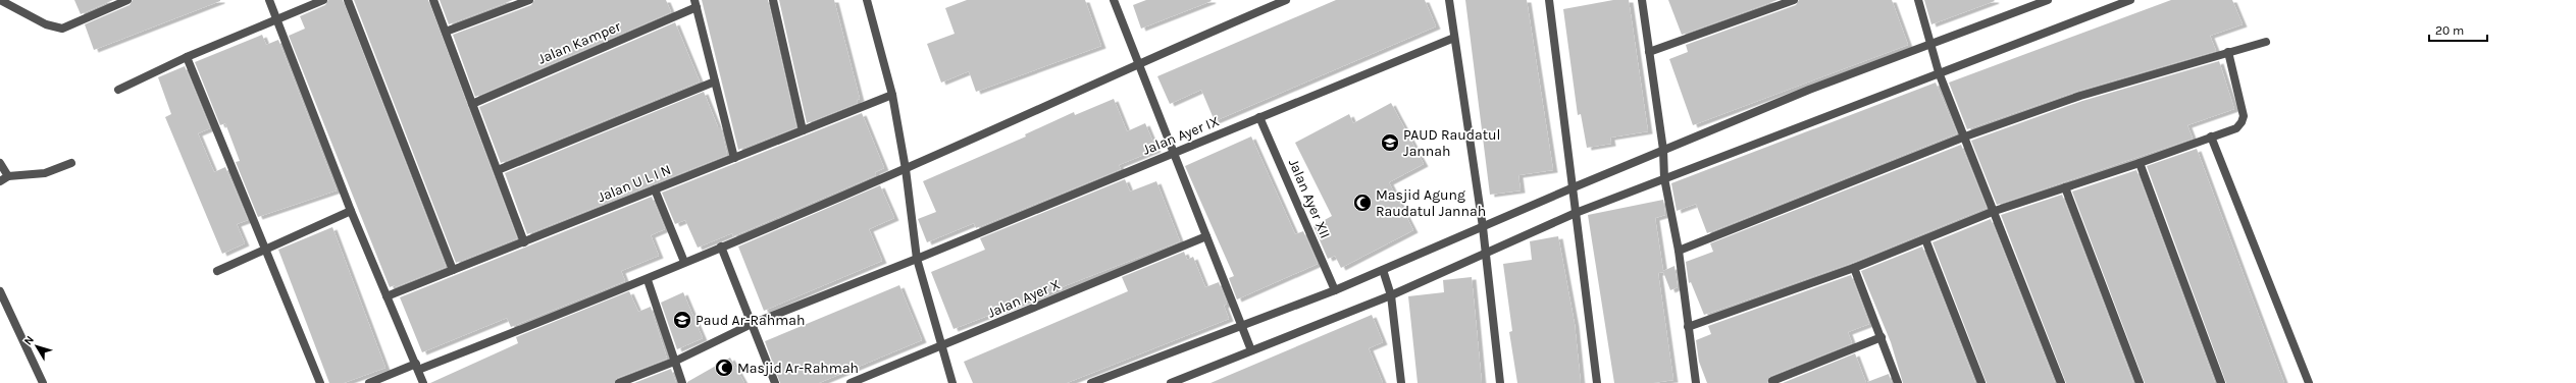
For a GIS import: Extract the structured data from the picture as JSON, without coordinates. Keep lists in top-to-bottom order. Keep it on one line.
{"streets":{"street":["Jalan Kamper","Jalan Ayer IX","Jalan U L I N","Jalan Ayer XII","Jalan Ayer X"]},"crossings":[["Jalan Ayer IX","Jalan Ayer XII"]],"places":{"school or university":["PAUD Raudatul Jannah","Paud Ar-Rahmah"],"mosque":["Masjid Agung Raudatul Jannah","Masjid Ar-Rahmah"]},"scale_bar":"20 m","north":"top left"}
